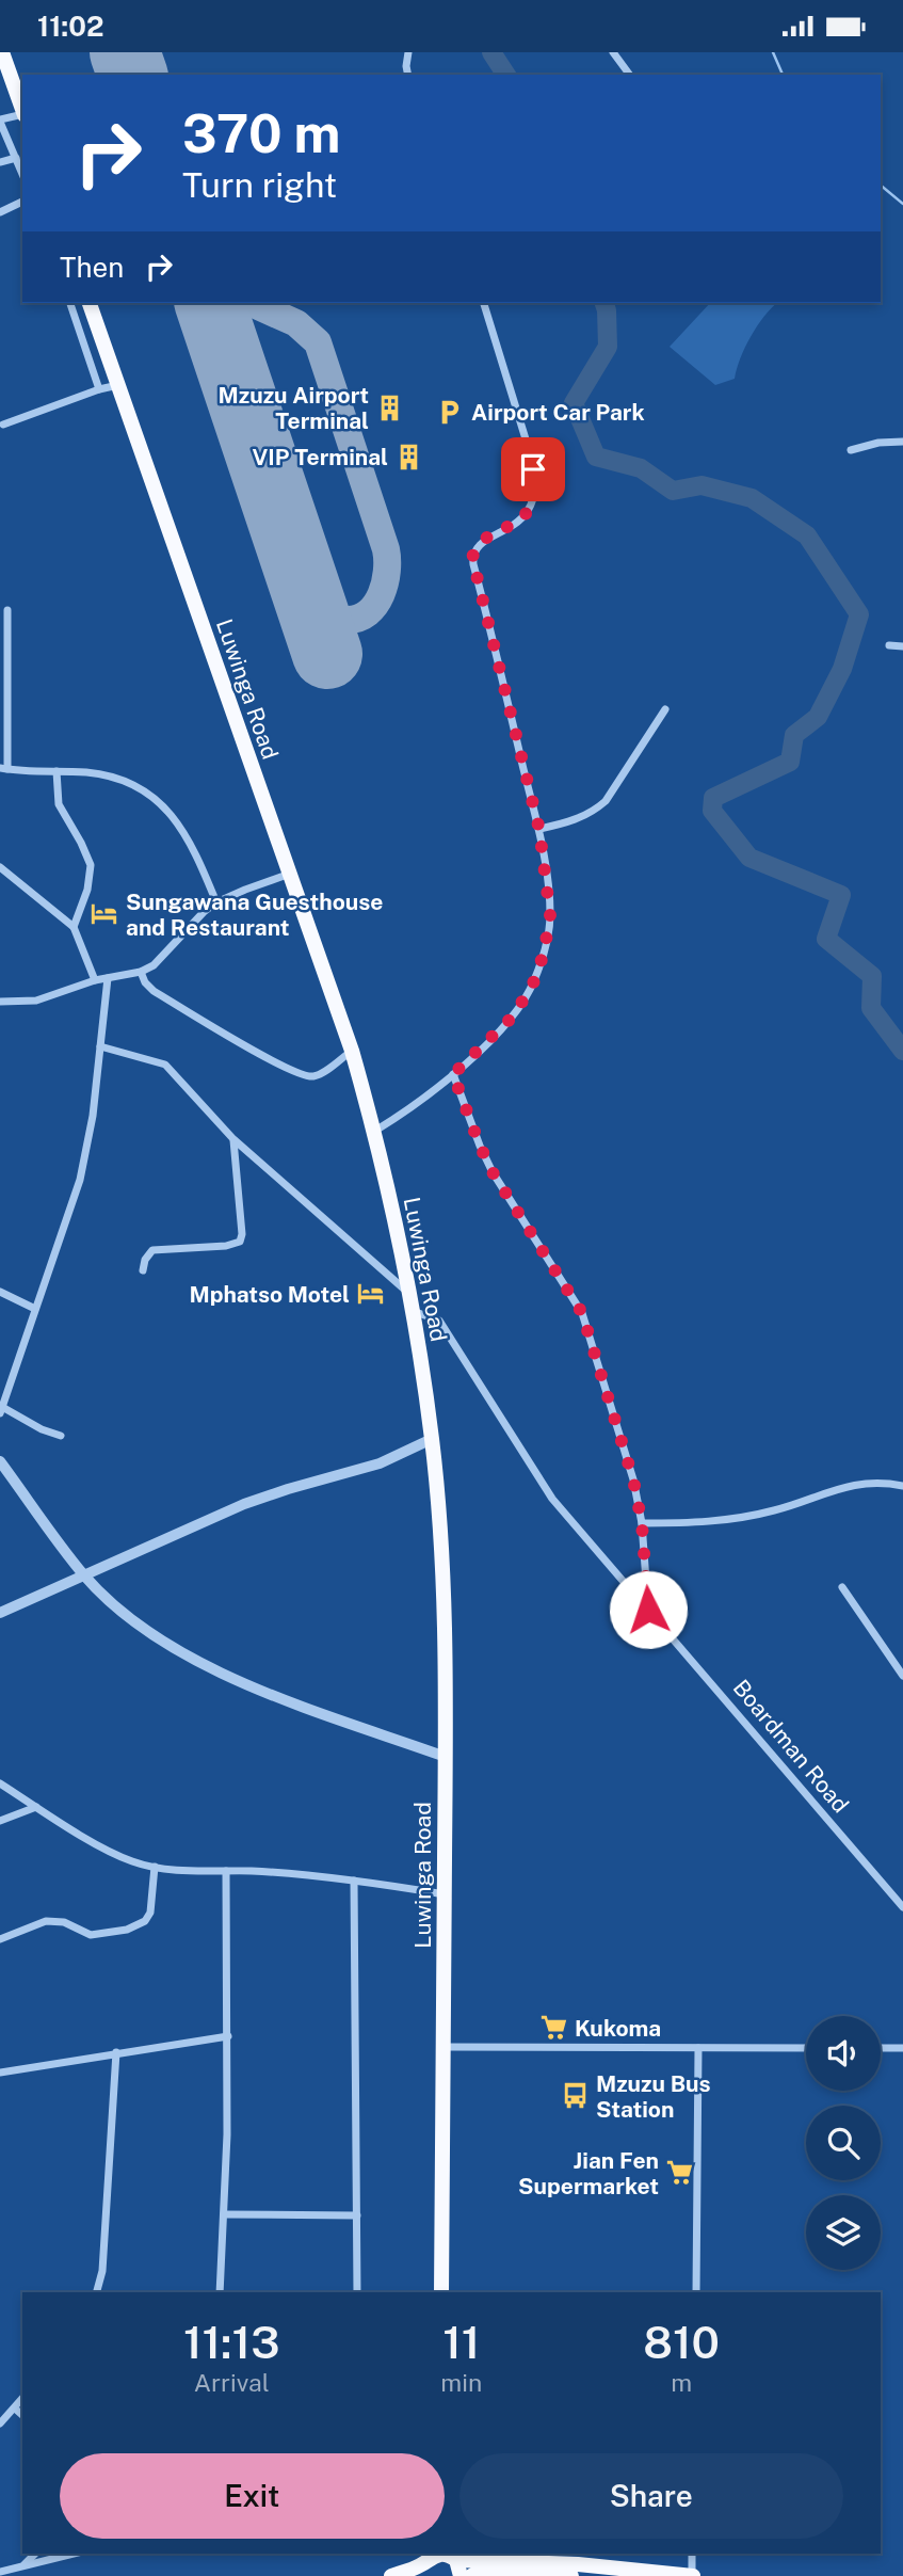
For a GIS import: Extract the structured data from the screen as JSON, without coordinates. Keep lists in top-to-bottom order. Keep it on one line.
{"streets":{"highway":["Luwinga Road"],"street":["Boardman Road"]},"crossings":[["Luwinga Road","Boardman Road"]],"places":{"building":["Mzuzu Airport Terminal","VIP Terminal"],"parking":["Airport Car Park"],"hotel":["Sungawana Guesthouse and Restaurant","Mphatso Motel"],"supermarket":["Kukoma","Jian Fen Supermarket"],"bus stop":["Mzuzu Bus Station"]},"page":{"status":"11:02","turn":["370 m","Turn right"],"then":"Then","eta":["11:13","Arrival","11","min","810","m"],"buttons":["Exit","Share"]}}
